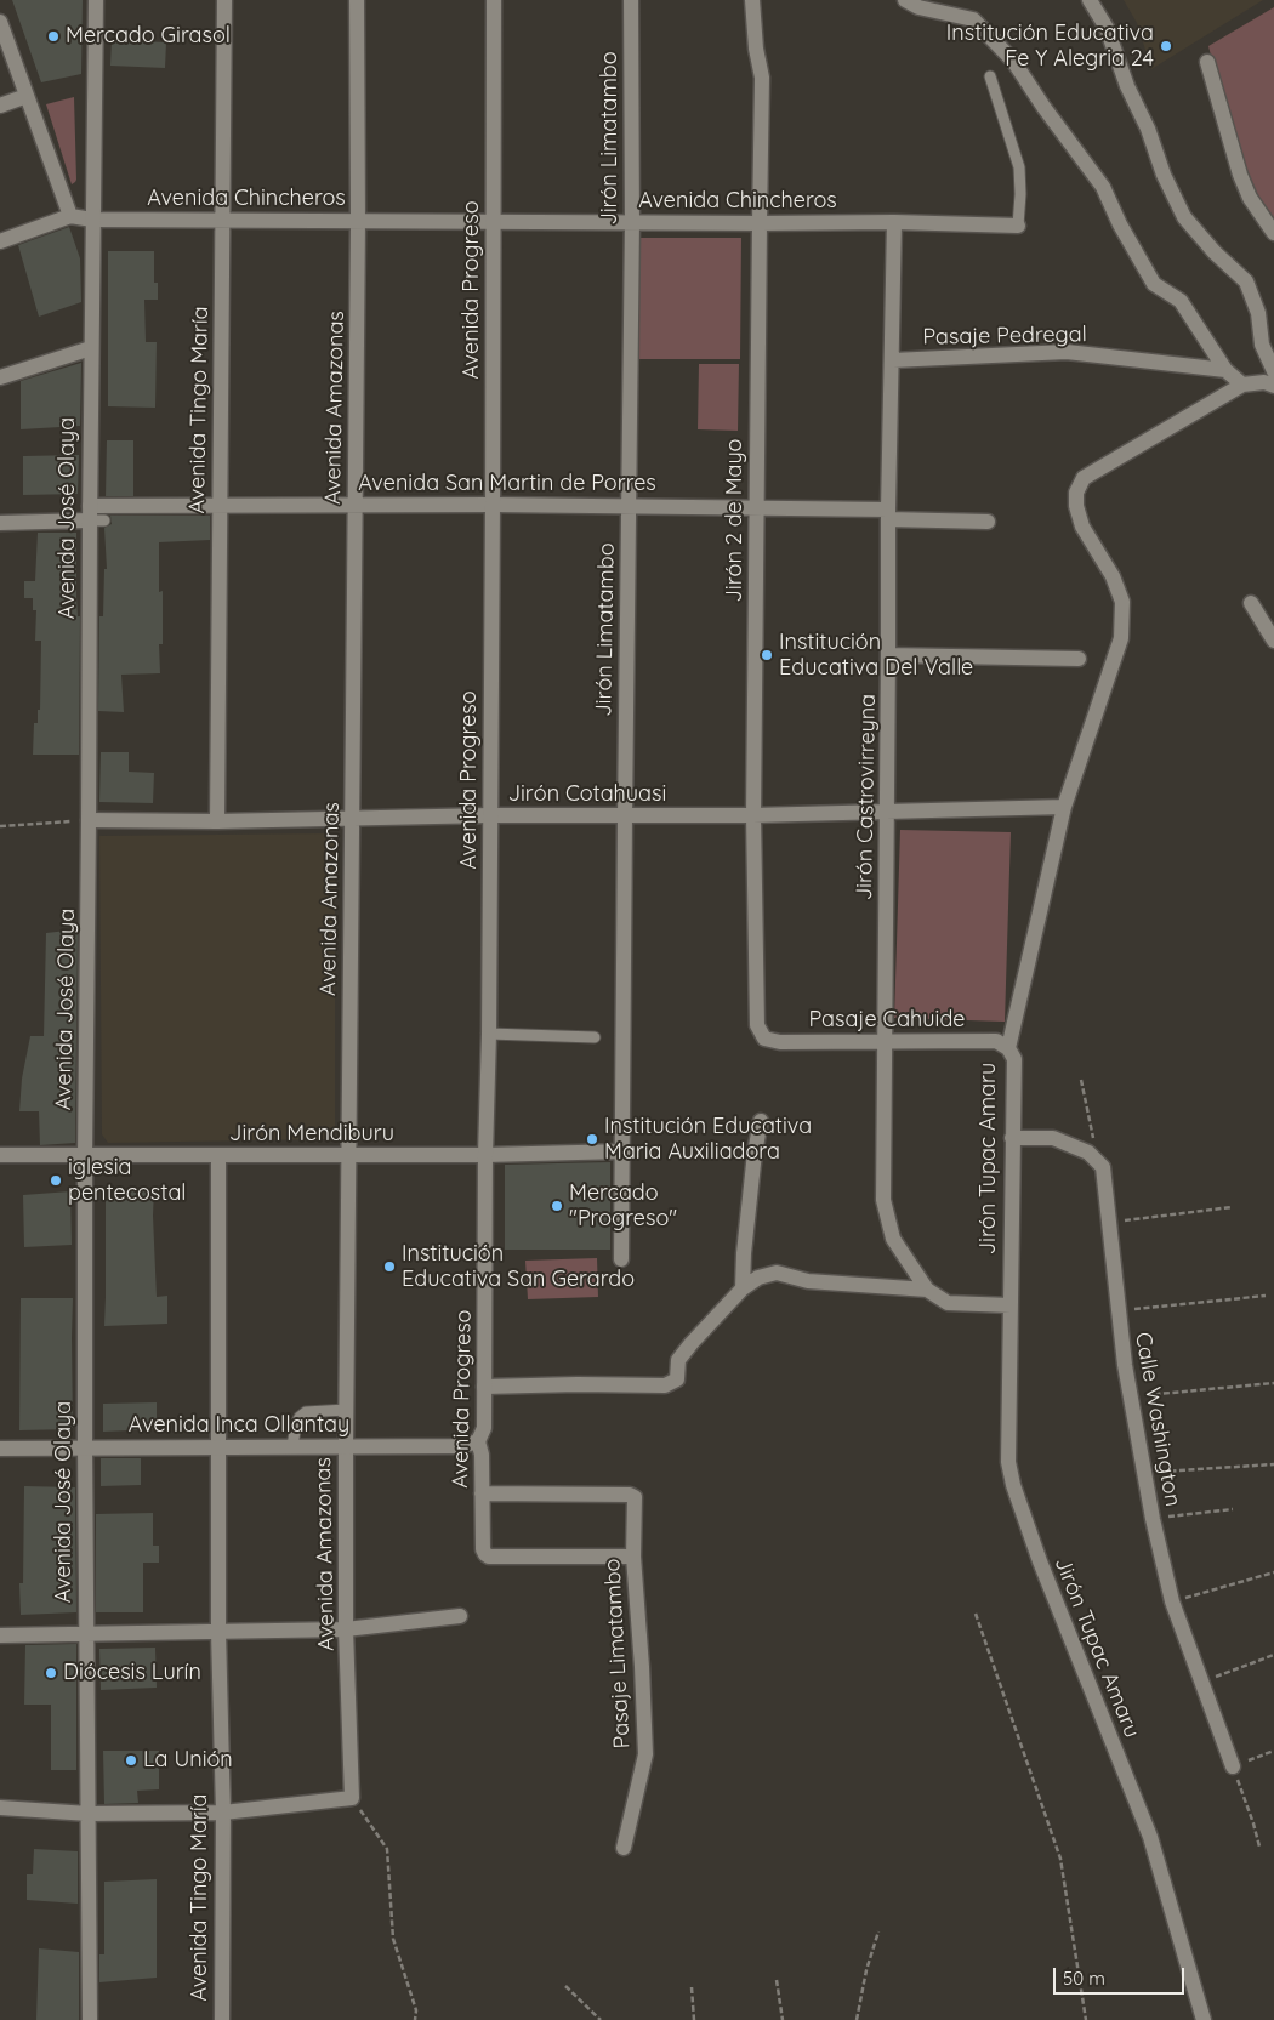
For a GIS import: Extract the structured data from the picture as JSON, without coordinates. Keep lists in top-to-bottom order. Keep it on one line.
{"streets":{"street":["Jirón Limatambo","Avenida Chincheros","Avenida Progreso","Pasaje Pedregal","Avenida Amazonas","Avenida Tingo María","Avenida San Martin de Porres","Avenida José Olaya","Jirón 2 de Mayo","Jirón Cotahuasi","Jirón Castrovirreyna","Pasaje Cahuide","Jirón Mendiburu","Jirón Tupac Amaru","Calle Washington","Avenida Inca Ollantay","Pasaje Limatambo"]},"crossings":[["Jirón Limatambo","Avenida Chincheros"],["Jirón Limatambo","Avenida San Martin de Porres"],["Jirón Limatambo","Jirón Cotahuasi"],["Jirón Limatambo","Jirón Mendiburu"],["Avenida Chincheros","Avenida Progreso"],["Avenida Chincheros","Avenida Amazonas"],["Avenida Chincheros","Avenida Tingo María"],["Avenida Chincheros","Avenida José Olaya"],["Avenida Chincheros","Jirón 2 de Mayo"],["Avenida Chincheros","Jirón Castrovirreyna"],["Avenida Progreso","Avenida San Martin de Porres"],["Avenida Progreso","Jirón Cotahuasi"],["Avenida Progreso","Jirón Mendiburu"],["Avenida Progreso","Avenida Inca Ollantay"],["Avenida Progreso","Pasaje Limatambo"],["Pasaje Pedregal","Jirón Castrovirreyna"],["Avenida Amazonas","Avenida San Martin de Porres"],["Avenida Amazonas","Jirón Cotahuasi"],["Avenida Amazonas","Jirón Mendiburu"],["Avenida Amazonas","Avenida Inca Ollantay"],["Avenida Tingo María","Avenida San Martin de Porres"],["Avenida Tingo María","Jirón Cotahuasi"],["Avenida Tingo María","Jirón Mendiburu"],["Avenida Tingo María","Avenida Inca Ollantay"],["Avenida San Martin de Porres","Avenida José Olaya"],["Avenida San Martin de Porres","Jirón 2 de Mayo"],["Avenida San Martin de Porres","Jirón Castrovirreyna"],["Avenida José Olaya","Jirón Cotahuasi"],["Avenida José Olaya","Jirón Mendiburu"],["Avenida José Olaya","Avenida Inca Ollantay"],["Jirón 2 de Mayo","Jirón Cotahuasi"],["Jirón 2 de Mayo","Pasaje Cahuide"],["Jirón Cotahuasi","Jirón Castrovirreyna"],["Jirón Cotahuasi","Jirón Tupac Amaru"],["Jirón Castrovirreyna","Pasaje Cahuide"],["Pasaje Cahuide","Jirón Tupac Amaru"]],"places":["Mercado Girasol","Institución Educativa Fe Y Alegria 24","Institución Educativa Del Valle","Institución Educativa Maria Auxiliadora","iglesia pentecostal","Mercado \"Progreso\"","Institución Educativa San Gerardo","Diócesis Lurín","La Unión"],"scale_bar":"50 m"}
